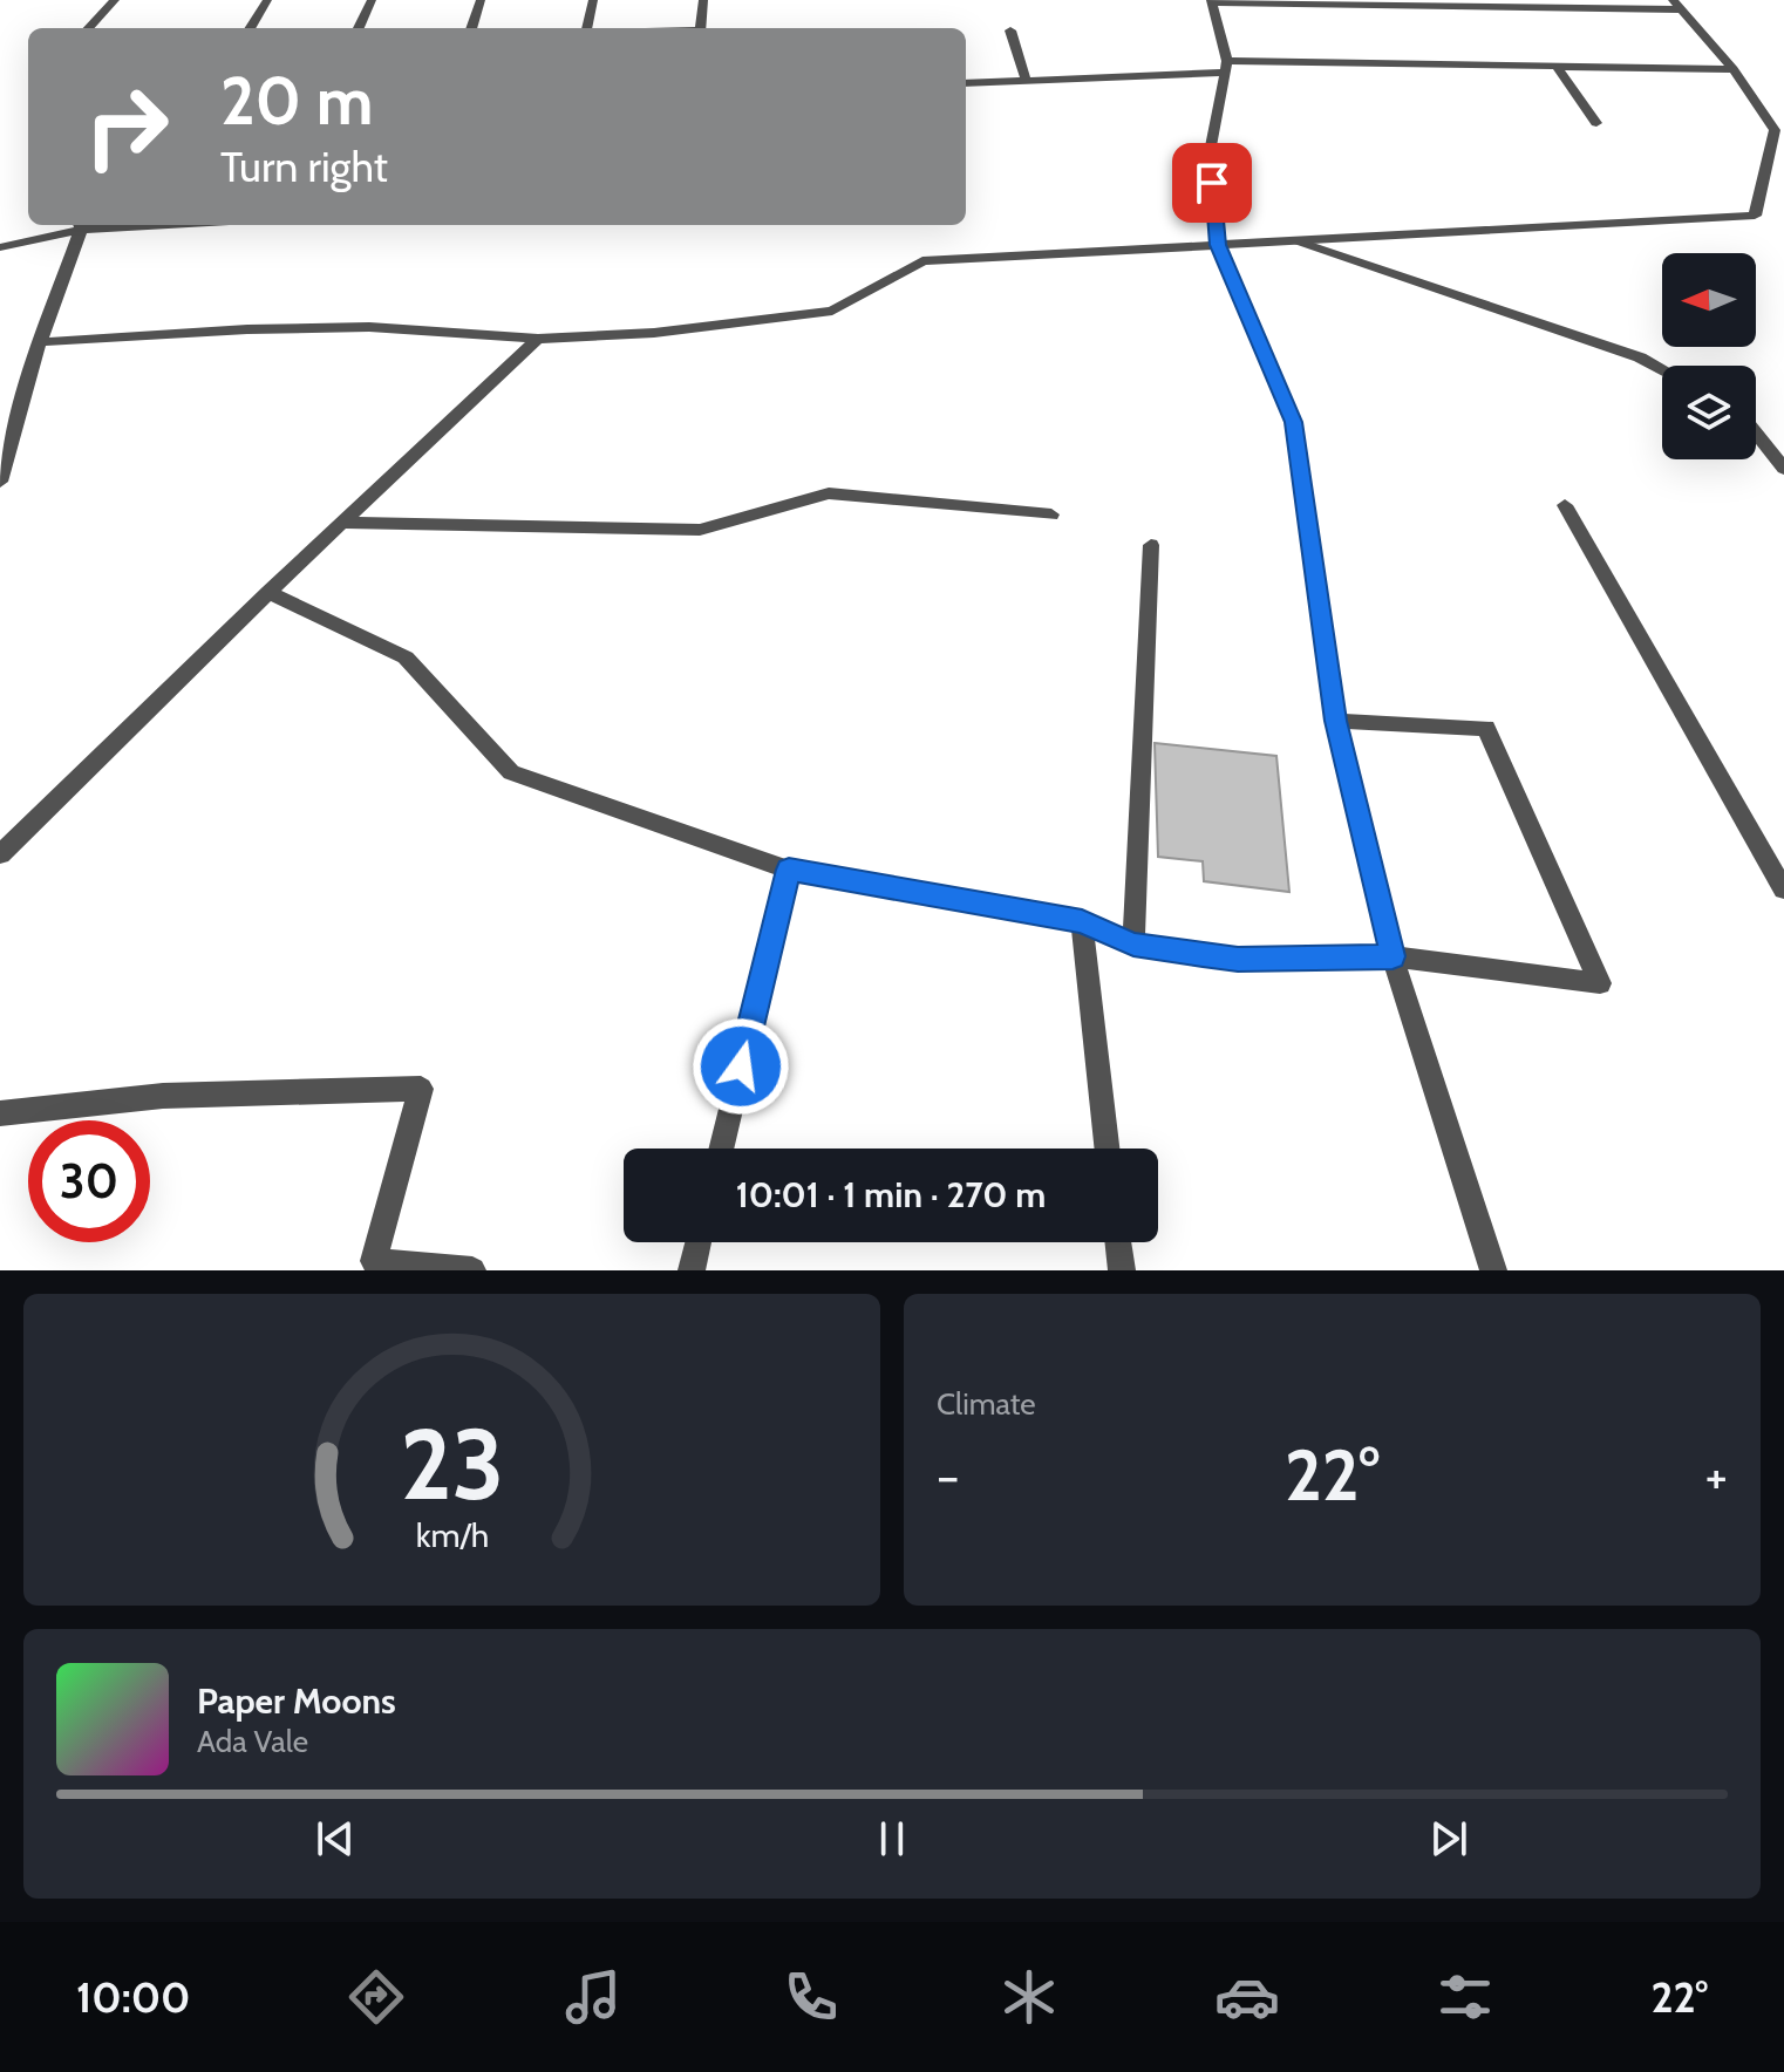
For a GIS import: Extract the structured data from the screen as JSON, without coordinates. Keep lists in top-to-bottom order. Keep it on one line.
{"north":"left","page":{"turn":["20 m","Turn right"],"limit":"30","trip":"10:01 · 1 min · 270 m","tile":"Climate","heat":["−","22°","+"],"song":["Paper Moons","Ada Vale"],"tabs":["10:00","22°"],"gauge":["23","km/h"]}}
